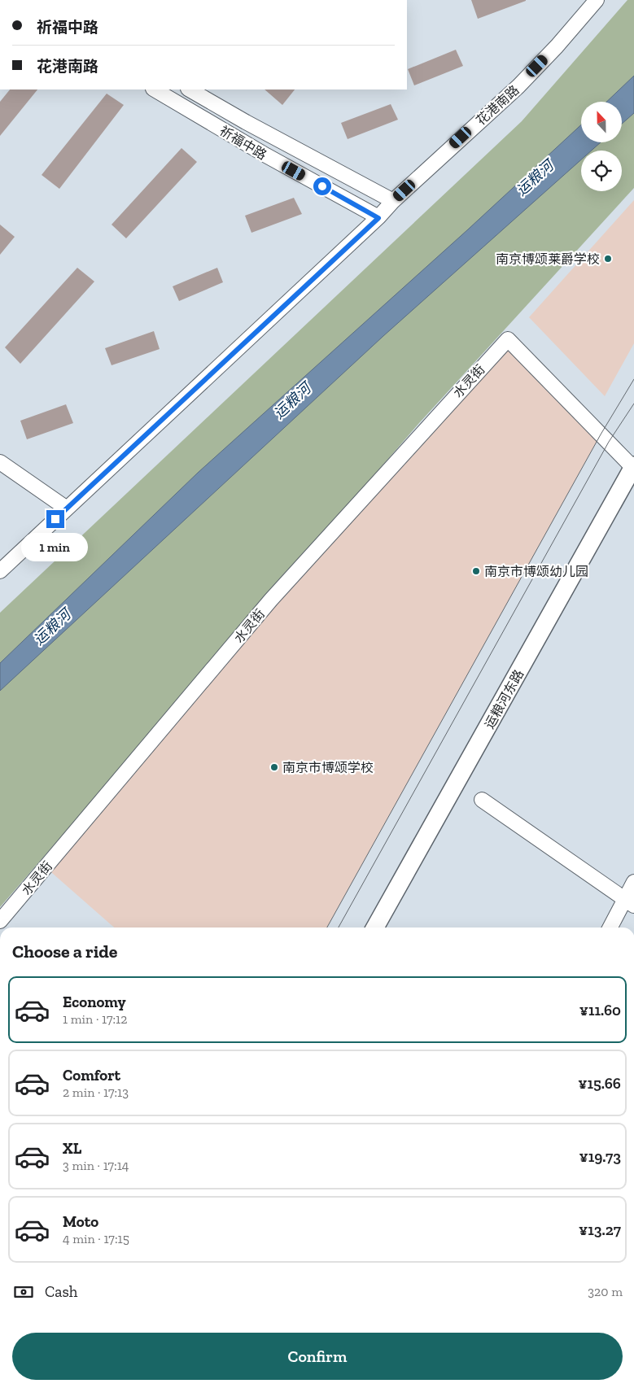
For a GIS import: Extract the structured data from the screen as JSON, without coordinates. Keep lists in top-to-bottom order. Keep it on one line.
{"streets":{"main road":["运粮河东路"],"street":["花港南路","祈福中路","水灵街"]},"crossings":[["花港南路","祈福中路"],["水灵街","运粮河东路"]],"water":["运粮河"],"places":["南京博颂莱爵学校","南京市博颂幼儿园","南京市博颂学校"],"north":"top","page":{"banner":["祈福中路","花港南路"],"bubble":"1 min","heading":"Choose a ride","list":[{"name":"Economy","note":"1 min · 17:12","value":"¥11.60"},{"name":"Comfort","note":"2 min · 17:13","value":"¥15.66"},{"name":"XL","note":"3 min · 17:14","value":"¥19.73"},{"name":"Moto","note":"4 min · 17:15","value":"¥13.27"}],"pay":["Cash","320 m"],"buttons":"Confirm"}}
